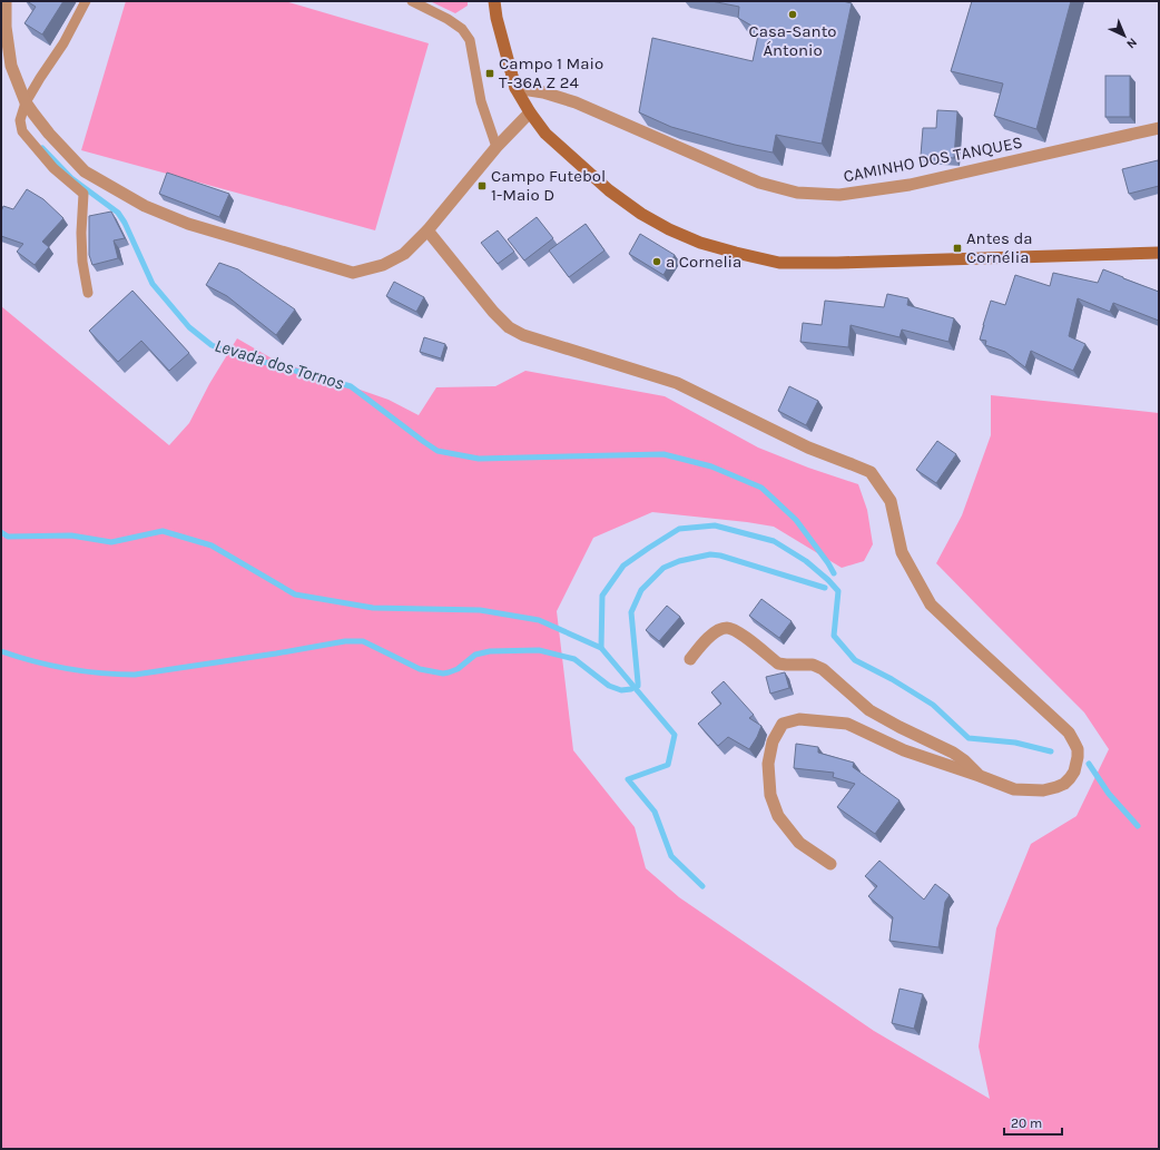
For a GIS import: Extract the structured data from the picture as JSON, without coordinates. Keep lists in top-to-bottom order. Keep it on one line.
{"streets":{"street":["CAMINHO DOS TANQUES"]},"water":["Levada dos Tornos"],"places":{"other":["Casa-Santo Ántonio","a Cornelia"],"transit":["Campo 1 Maio T-36A Z 24","Campo Futebol 1-Maio D","Antes da Cornélia"]},"scale_bar":"20 m","north":"bottom right"}
